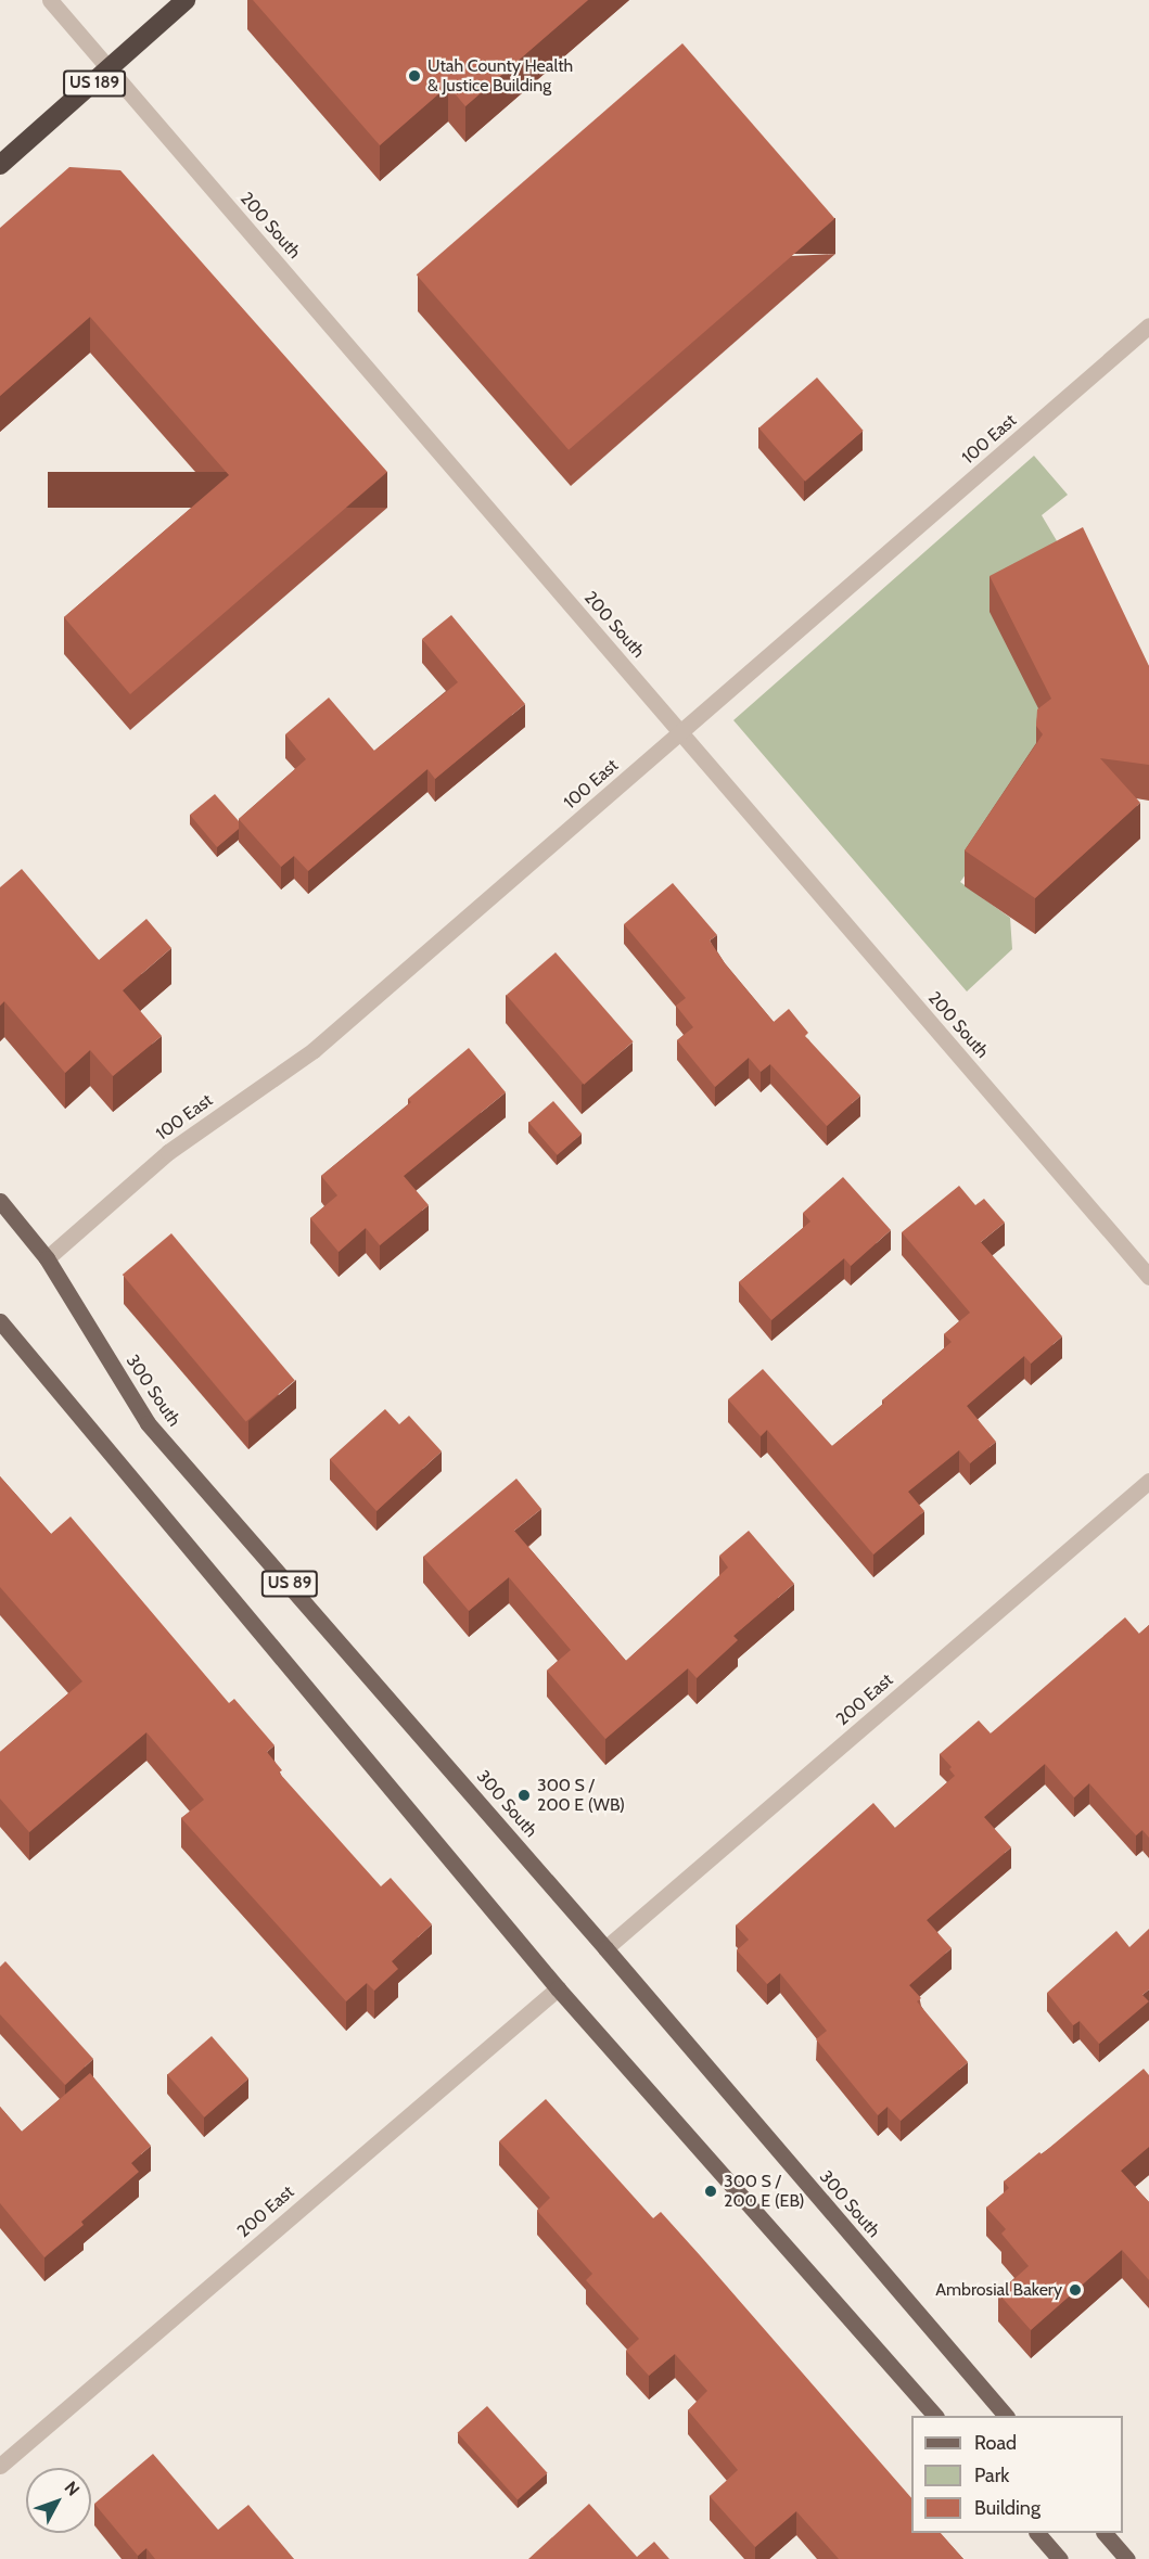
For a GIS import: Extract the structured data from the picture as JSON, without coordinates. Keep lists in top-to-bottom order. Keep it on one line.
{"streets":{"highway":["US 189"],"main road":["300 South","US 89"],"street":["200 South","100 East","200 East"]},"crossings":[["US 189","200 South"],["200 South","100 East"],["100 East","300 South"],["300 South","200 East"],["US 89","200 East"]],"places":["Utah County Health & Justice Building","300 S / 200 E (WB)","300 S / 200 E (EB)","Ambrosial Bakery"],"legend":["Road","Park","Building"],"north":"top right"}
